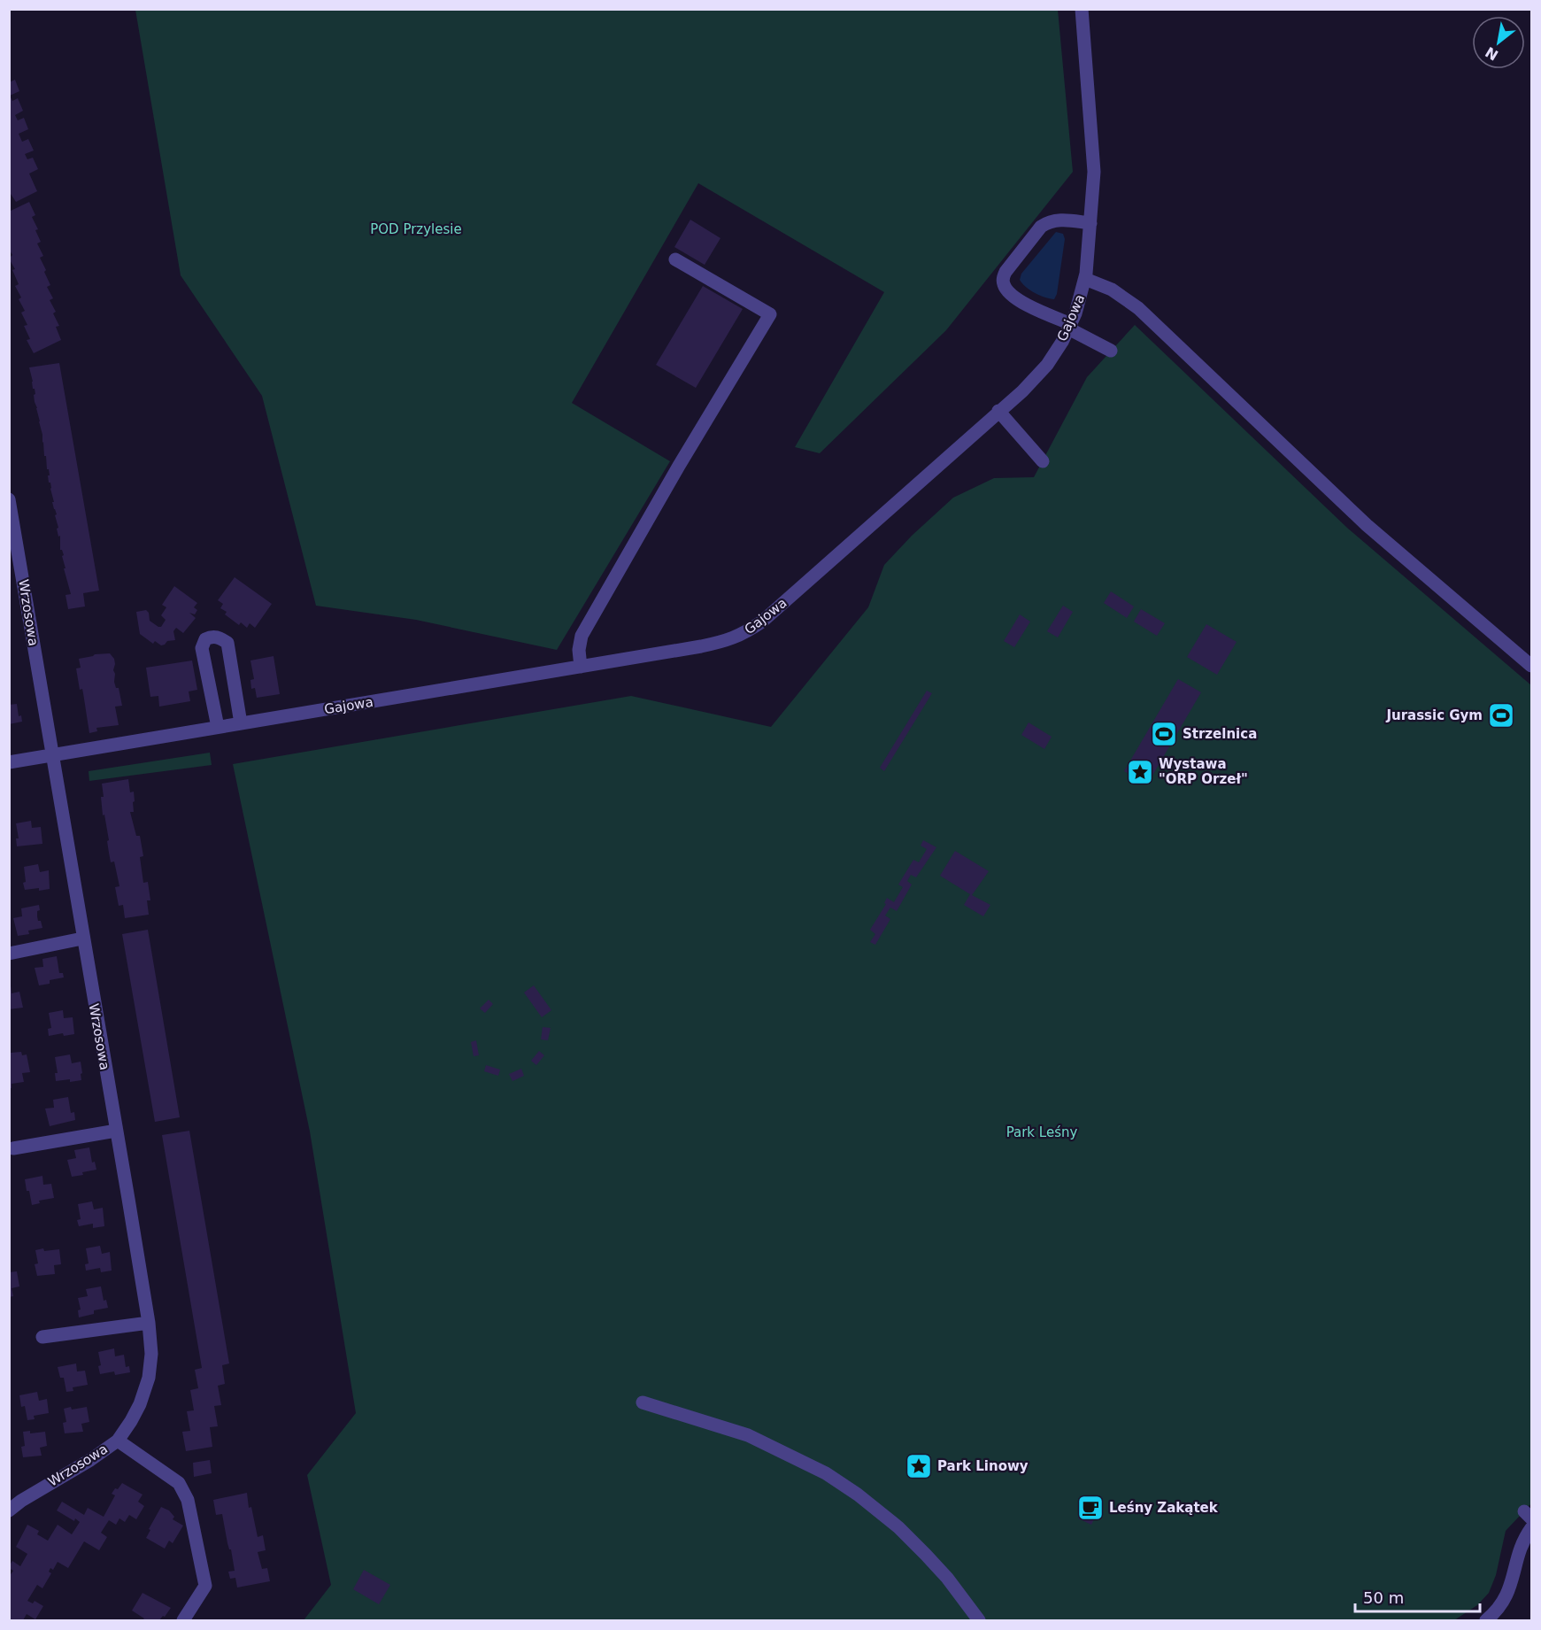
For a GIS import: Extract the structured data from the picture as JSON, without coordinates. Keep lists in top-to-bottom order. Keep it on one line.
{"streets":{"street":["Gajowa","Wrzosowa"]},"crossings":[["Gajowa","Wrzosowa"]],"parks":["POD Przylesie","Park Leśny"],"places":{"sports":["Jurassic Gym","Strzelnica"],"place":["Wystawa \"ORP Orzeł\"","Park Linowy"],"cafe":["Leśny Zakątek"]},"scale_bar":"50 m","north":"bottom left"}
